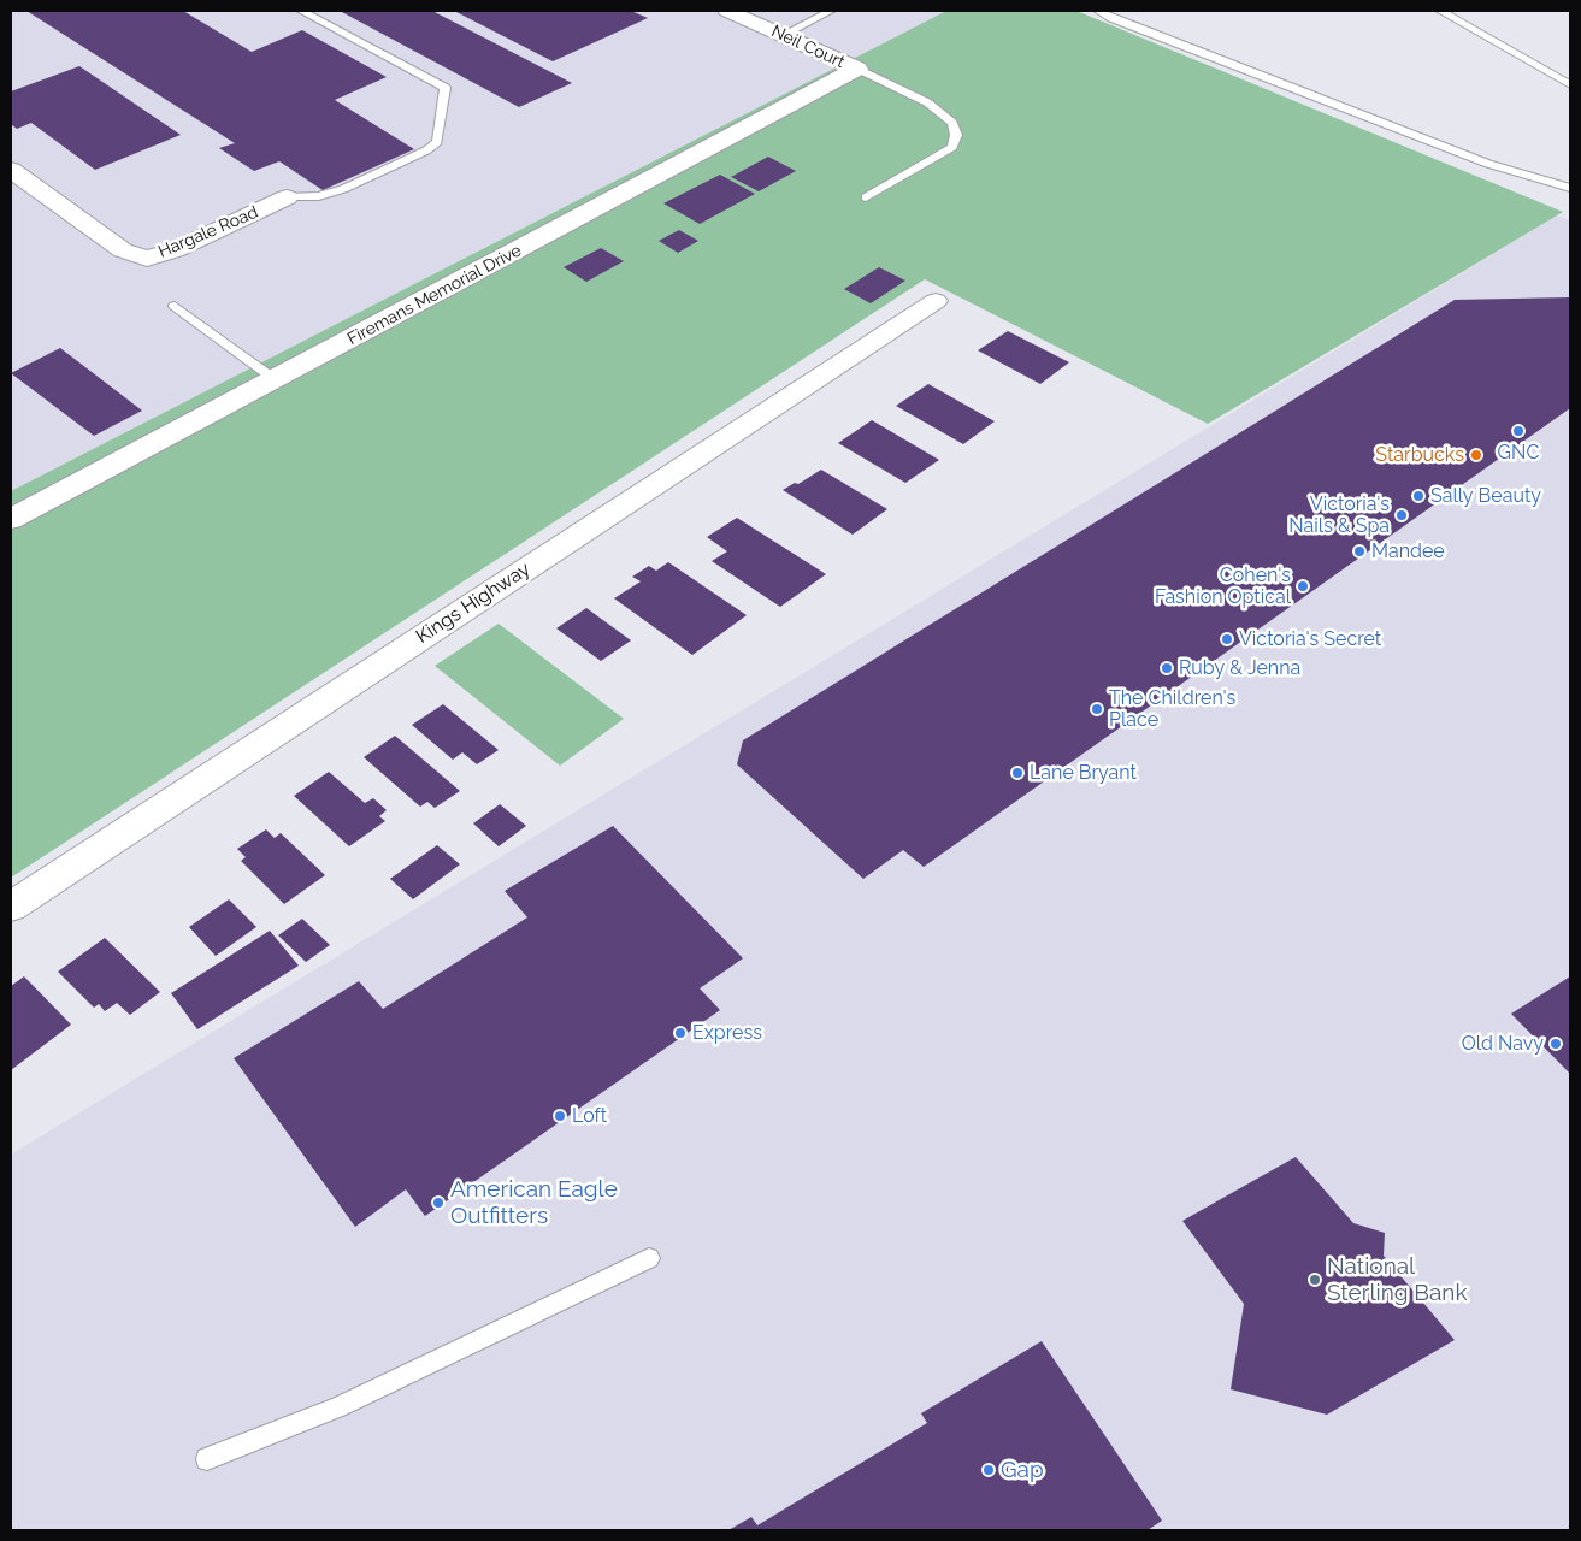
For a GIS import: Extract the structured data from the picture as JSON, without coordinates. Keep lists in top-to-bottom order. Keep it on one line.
{"streets":{"street":["Neil Court","Hargale Road","Firemans Memorial Drive","Kings Highway"]},"crossings":[["Neil Court","Firemans Memorial Drive"]],"places":["GNC","Starbucks","Sally Beauty","Victoria's Nails & Spa","Mandee","Cohen's Fashion Optical","Victoria's Secret","Ruby & Jenna","The Children's Place","Lane Bryant","Express","Old Navy","Loft","American Eagle Outfitters","National Sterling Bank","Gap"]}
